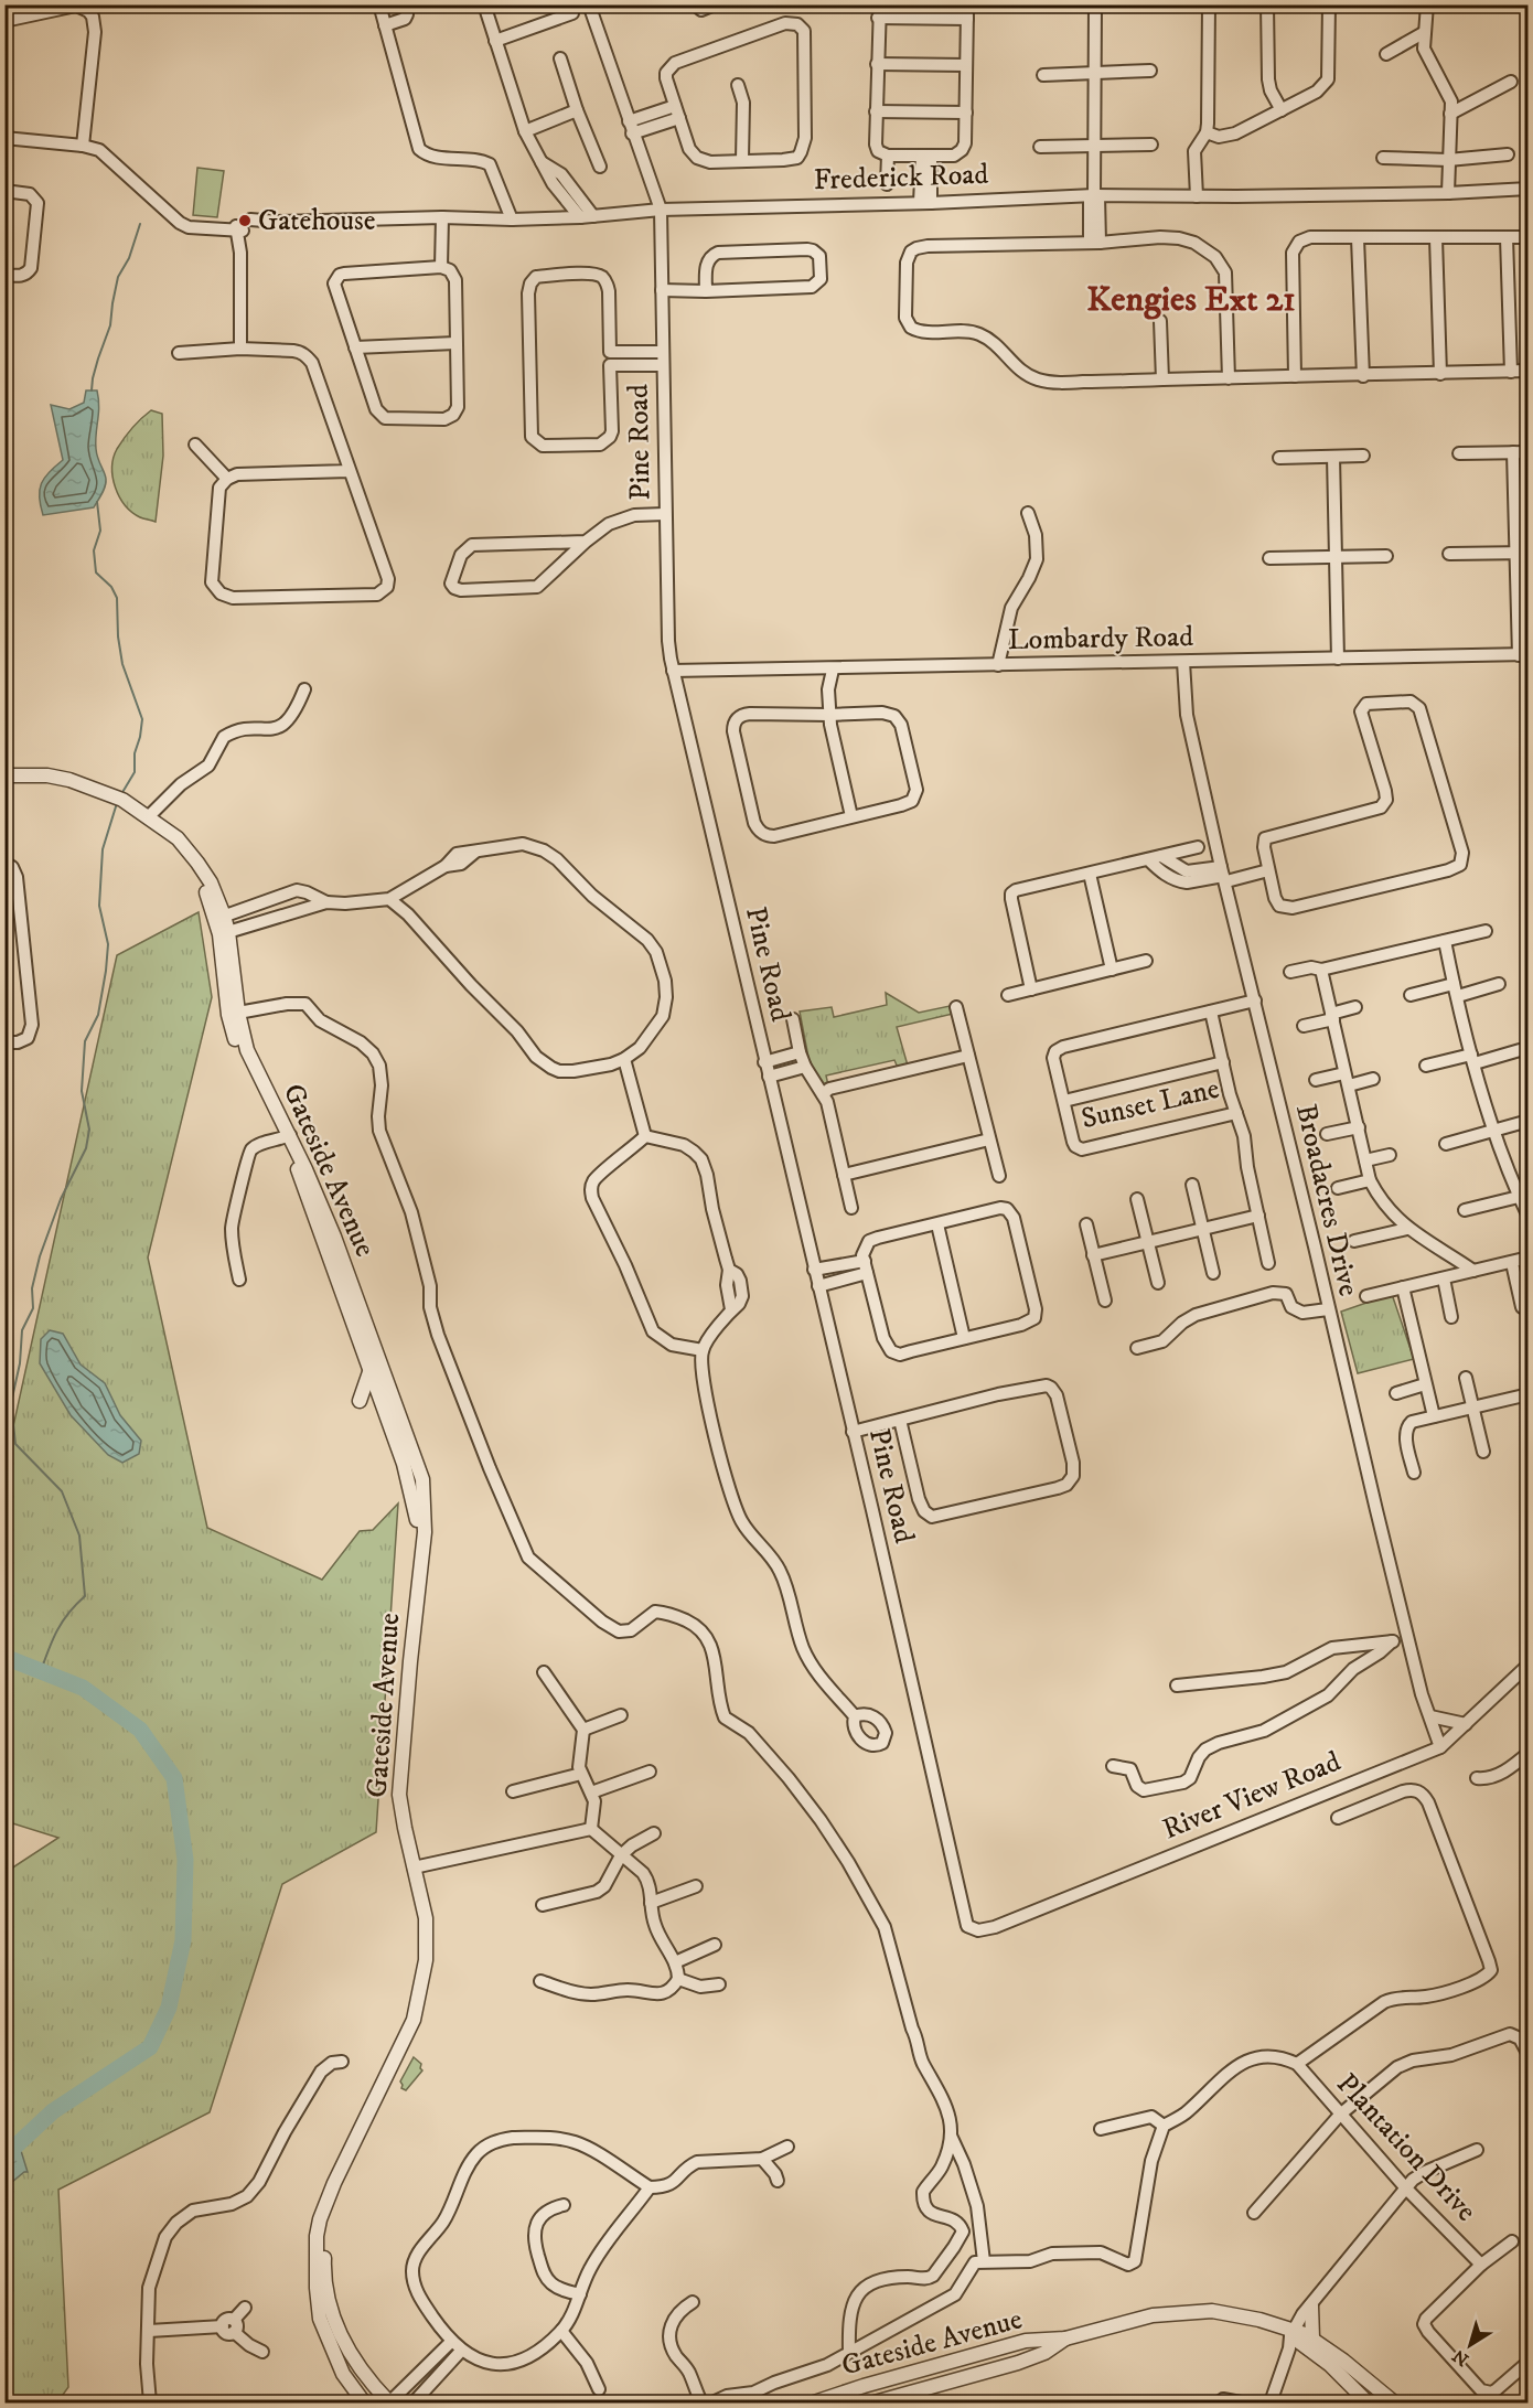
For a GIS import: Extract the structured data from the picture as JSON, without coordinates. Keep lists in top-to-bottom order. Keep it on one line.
{"streets":{"street":["Frederick Road","Pine Road","Lombardy Road","Sunset Lane","Gateside Avenue","Broadacres Drive","River View Road","Plantation Drive"]},"crossings":[["Frederick Road","Pine Road"],["Pine Road","Lombardy Road"],["Pine Road","River View Road"],["Lombardy Road","Broadacres Drive"],["Sunset Lane","Broadacres Drive"],["Broadacres Drive","River View Road"]],"districts":["Kengies Ext 21"],"places":["Gatehouse"],"north":"bottom left"}
